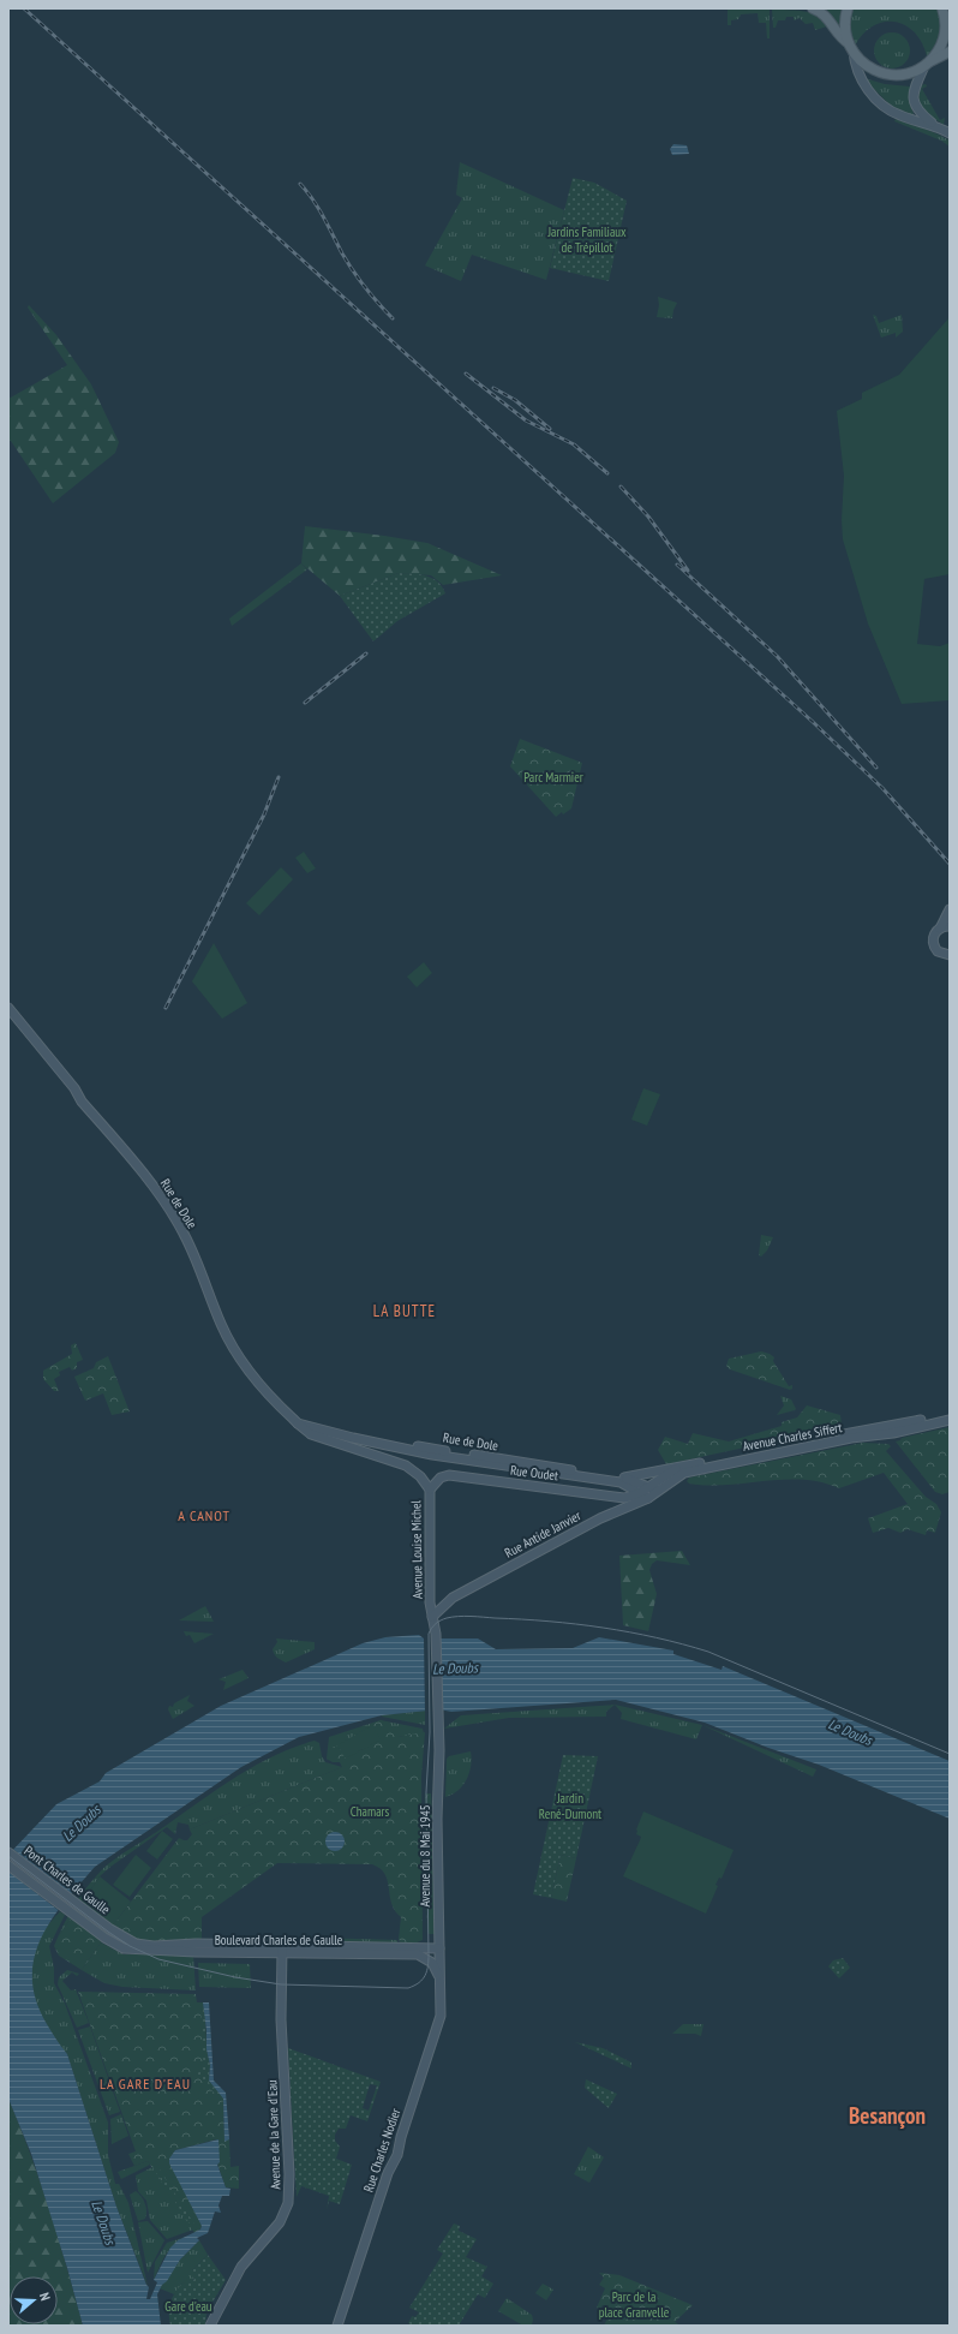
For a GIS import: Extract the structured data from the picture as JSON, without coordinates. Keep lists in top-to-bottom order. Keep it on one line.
{"streets":{"main road":["Rue de Dole","Avenue Charles Siffert","Rue Oudet","Rue Antide Janvier","Avenue Louise Michel","Avenue du 8 Mai 1945","Pont Charles de Gaulle","Boulevard Charles de Gaulle","Avenue de la Gare d'Eau","Rue Charles Nodier"]},"crossings":[["Rue de Dole","Avenue Charles Siffert"],["Rue de Dole","Rue Oudet"],["Rue de Dole","Rue Antide Janvier"],["Rue de Dole","Avenue Louise Michel"],["Avenue Charles Siffert","Rue Oudet"],["Avenue Charles Siffert","Rue Antide Janvier"],["Rue Oudet","Avenue Louise Michel"],["Rue Antide Janvier","Avenue Louise Michel"],["Avenue Louise Michel","Avenue du 8 Mai 1945"],["Avenue du 8 Mai 1945","Boulevard Charles de Gaulle"],["Avenue du 8 Mai 1945","Rue Charles Nodier"],["Pont Charles de Gaulle","Boulevard Charles de Gaulle"],["Boulevard Charles de Gaulle","Avenue de la Gare d'Eau"],["Boulevard Charles de Gaulle","Rue Charles Nodier"]],"districts":["LA BUTTE","A CANOT","LA GARE D'EAU","Besançon"],"water":["Le Doubs"],"parks":["Jardins Familiaux de Trépillot","Parc Marmier","Jardin René-Dumont","Chamars","Parc de la place Granvelle","Gare d'eau"],"north":"right"}
